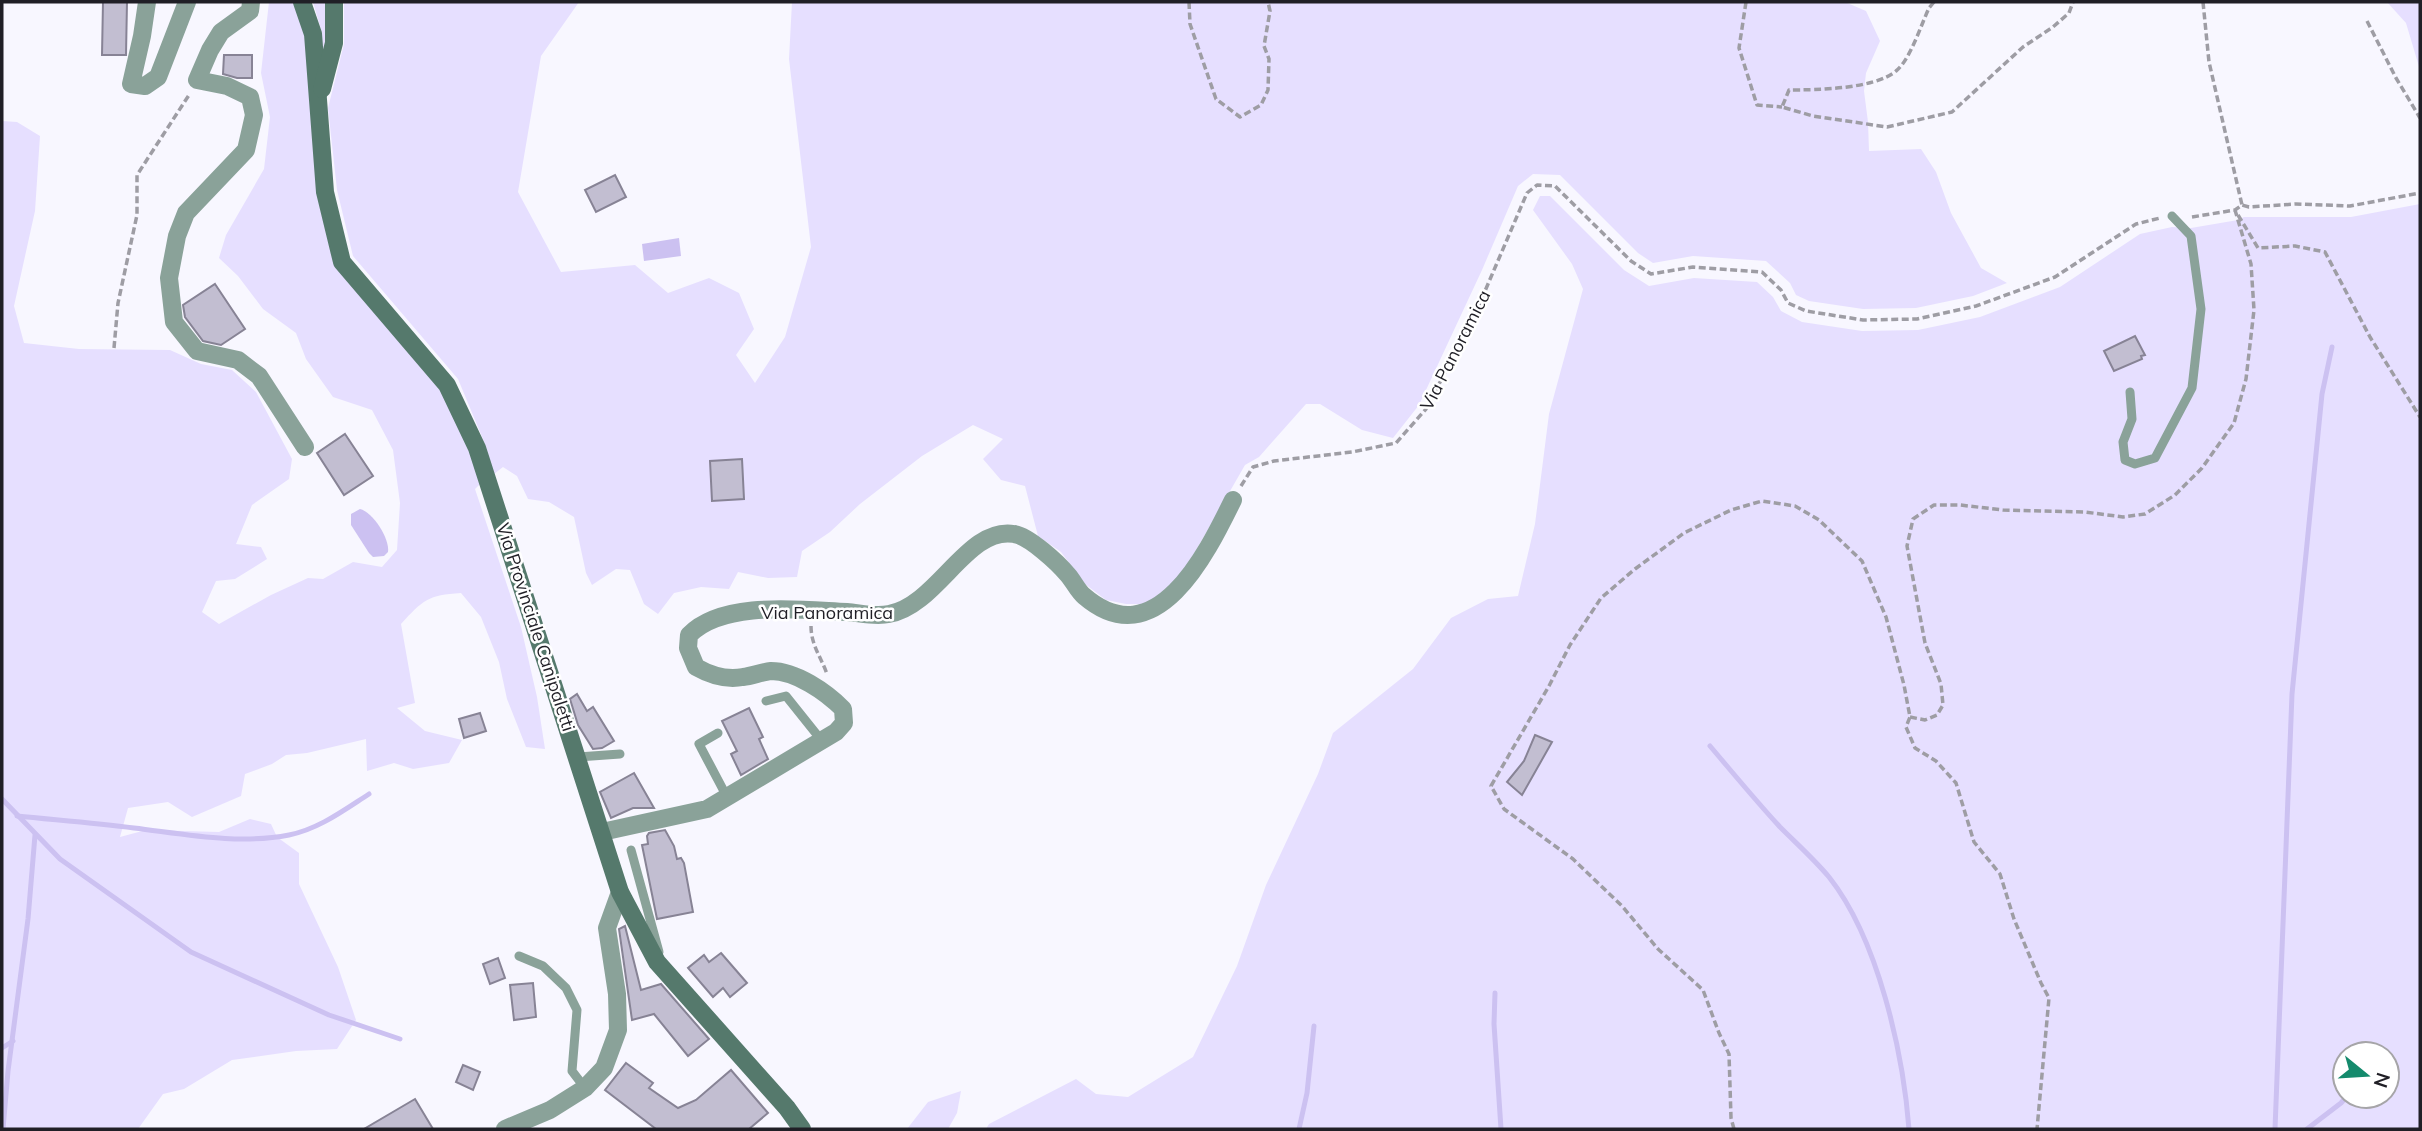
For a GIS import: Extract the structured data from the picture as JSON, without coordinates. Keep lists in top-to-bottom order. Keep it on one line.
{"streets":{"main road":["Via Provinciale Canipaletti"],"street":["Via Panoramica"]},"north":"right"}
